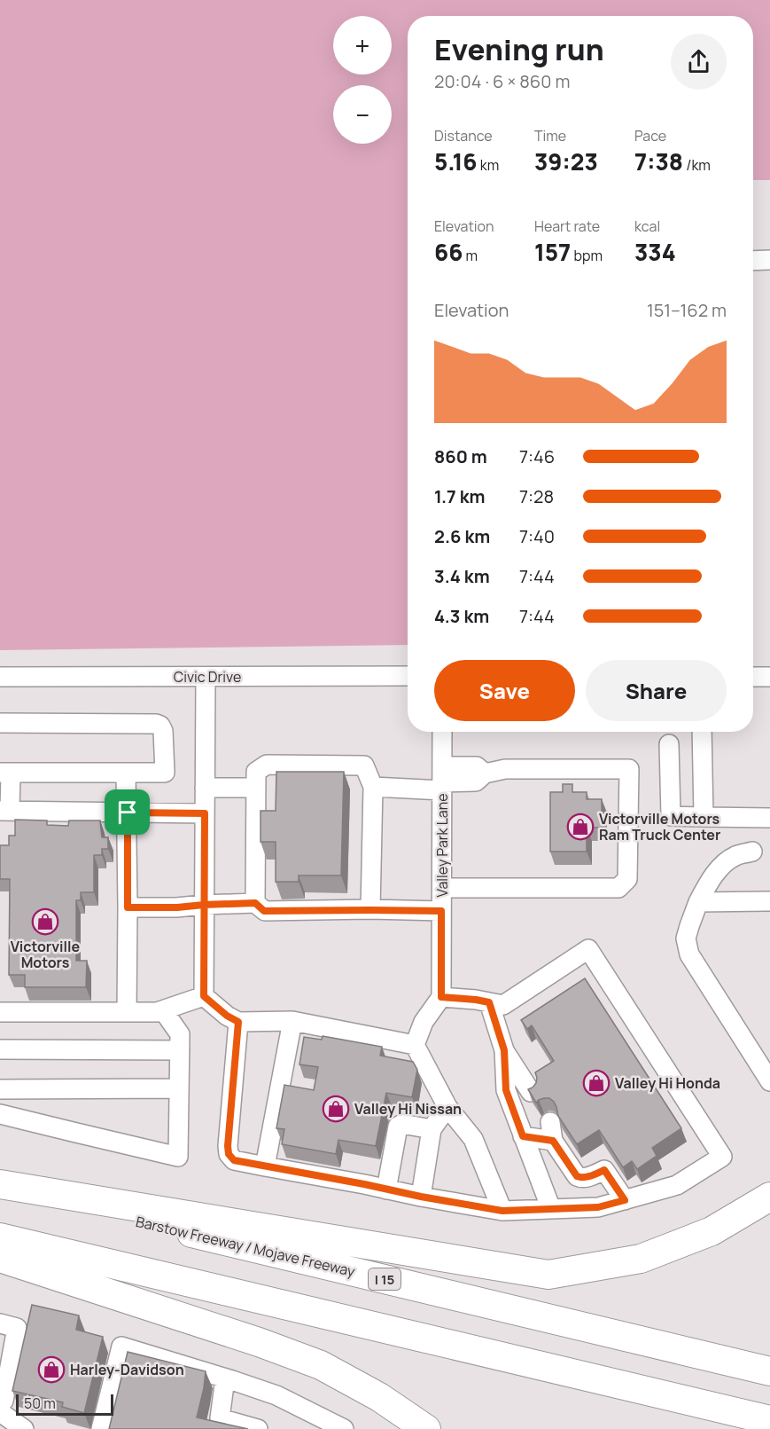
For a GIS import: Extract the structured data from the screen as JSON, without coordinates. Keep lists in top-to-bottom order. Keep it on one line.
{"streets":{"highway":["Barstow Freeway / Mojave Freeway","I 15"],"street":["Civic Drive","Valley Park Lane"]},"places":{"shop":["Victorville Motors Ram Truck Center","Victorville Motors","Valley Hi Honda","Valley Hi Nissan","Harley-Davidson"]},"scale_bar":"50 m","page":{"map_buttons":["+","−"],"heading":["Evening run","20:04 · 6 × 860 m"],"stats":[["Distance","5.16 km"],["Time","39:23"],["Pace","7:38 /km"],["Elevation","66 m"],["Heart rate","157 bpm"],["kcal","334"]],"chart":["Elevation","151–162 m"],"list":[{"name":"860 m","note":"7:46"},{"name":"1.7 km","note":"7:28"},{"name":"2.6 km","note":"7:40"},{"name":"3.4 km","note":"7:44"},{"name":"4.3 km","note":"7:44"}],"buttons":["Save","Share"],"scale":"50 m"}}
